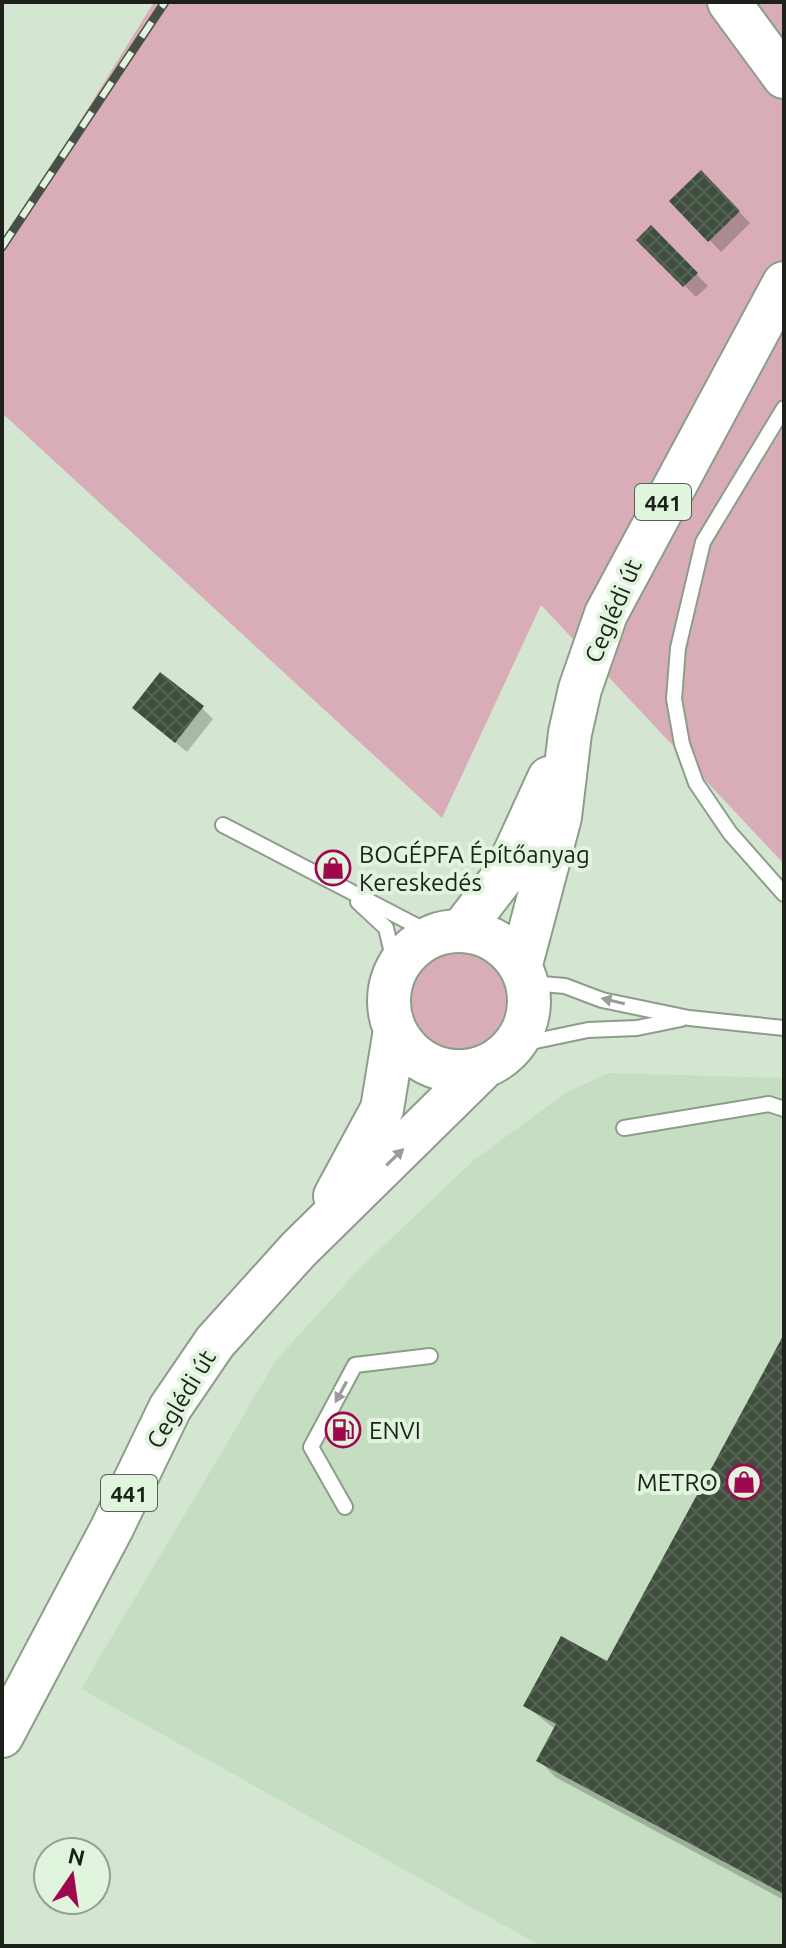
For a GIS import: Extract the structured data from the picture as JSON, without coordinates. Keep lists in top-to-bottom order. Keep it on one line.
{"streets":{"main road":["441","Ceglédi út"]},"crossings":[["441","Ceglédi út"]],"places":{"shop":["BOGÉPFA Építőanyag Kereskedés","METRO"],"fuel station":["ENVI"]},"north":"top"}
